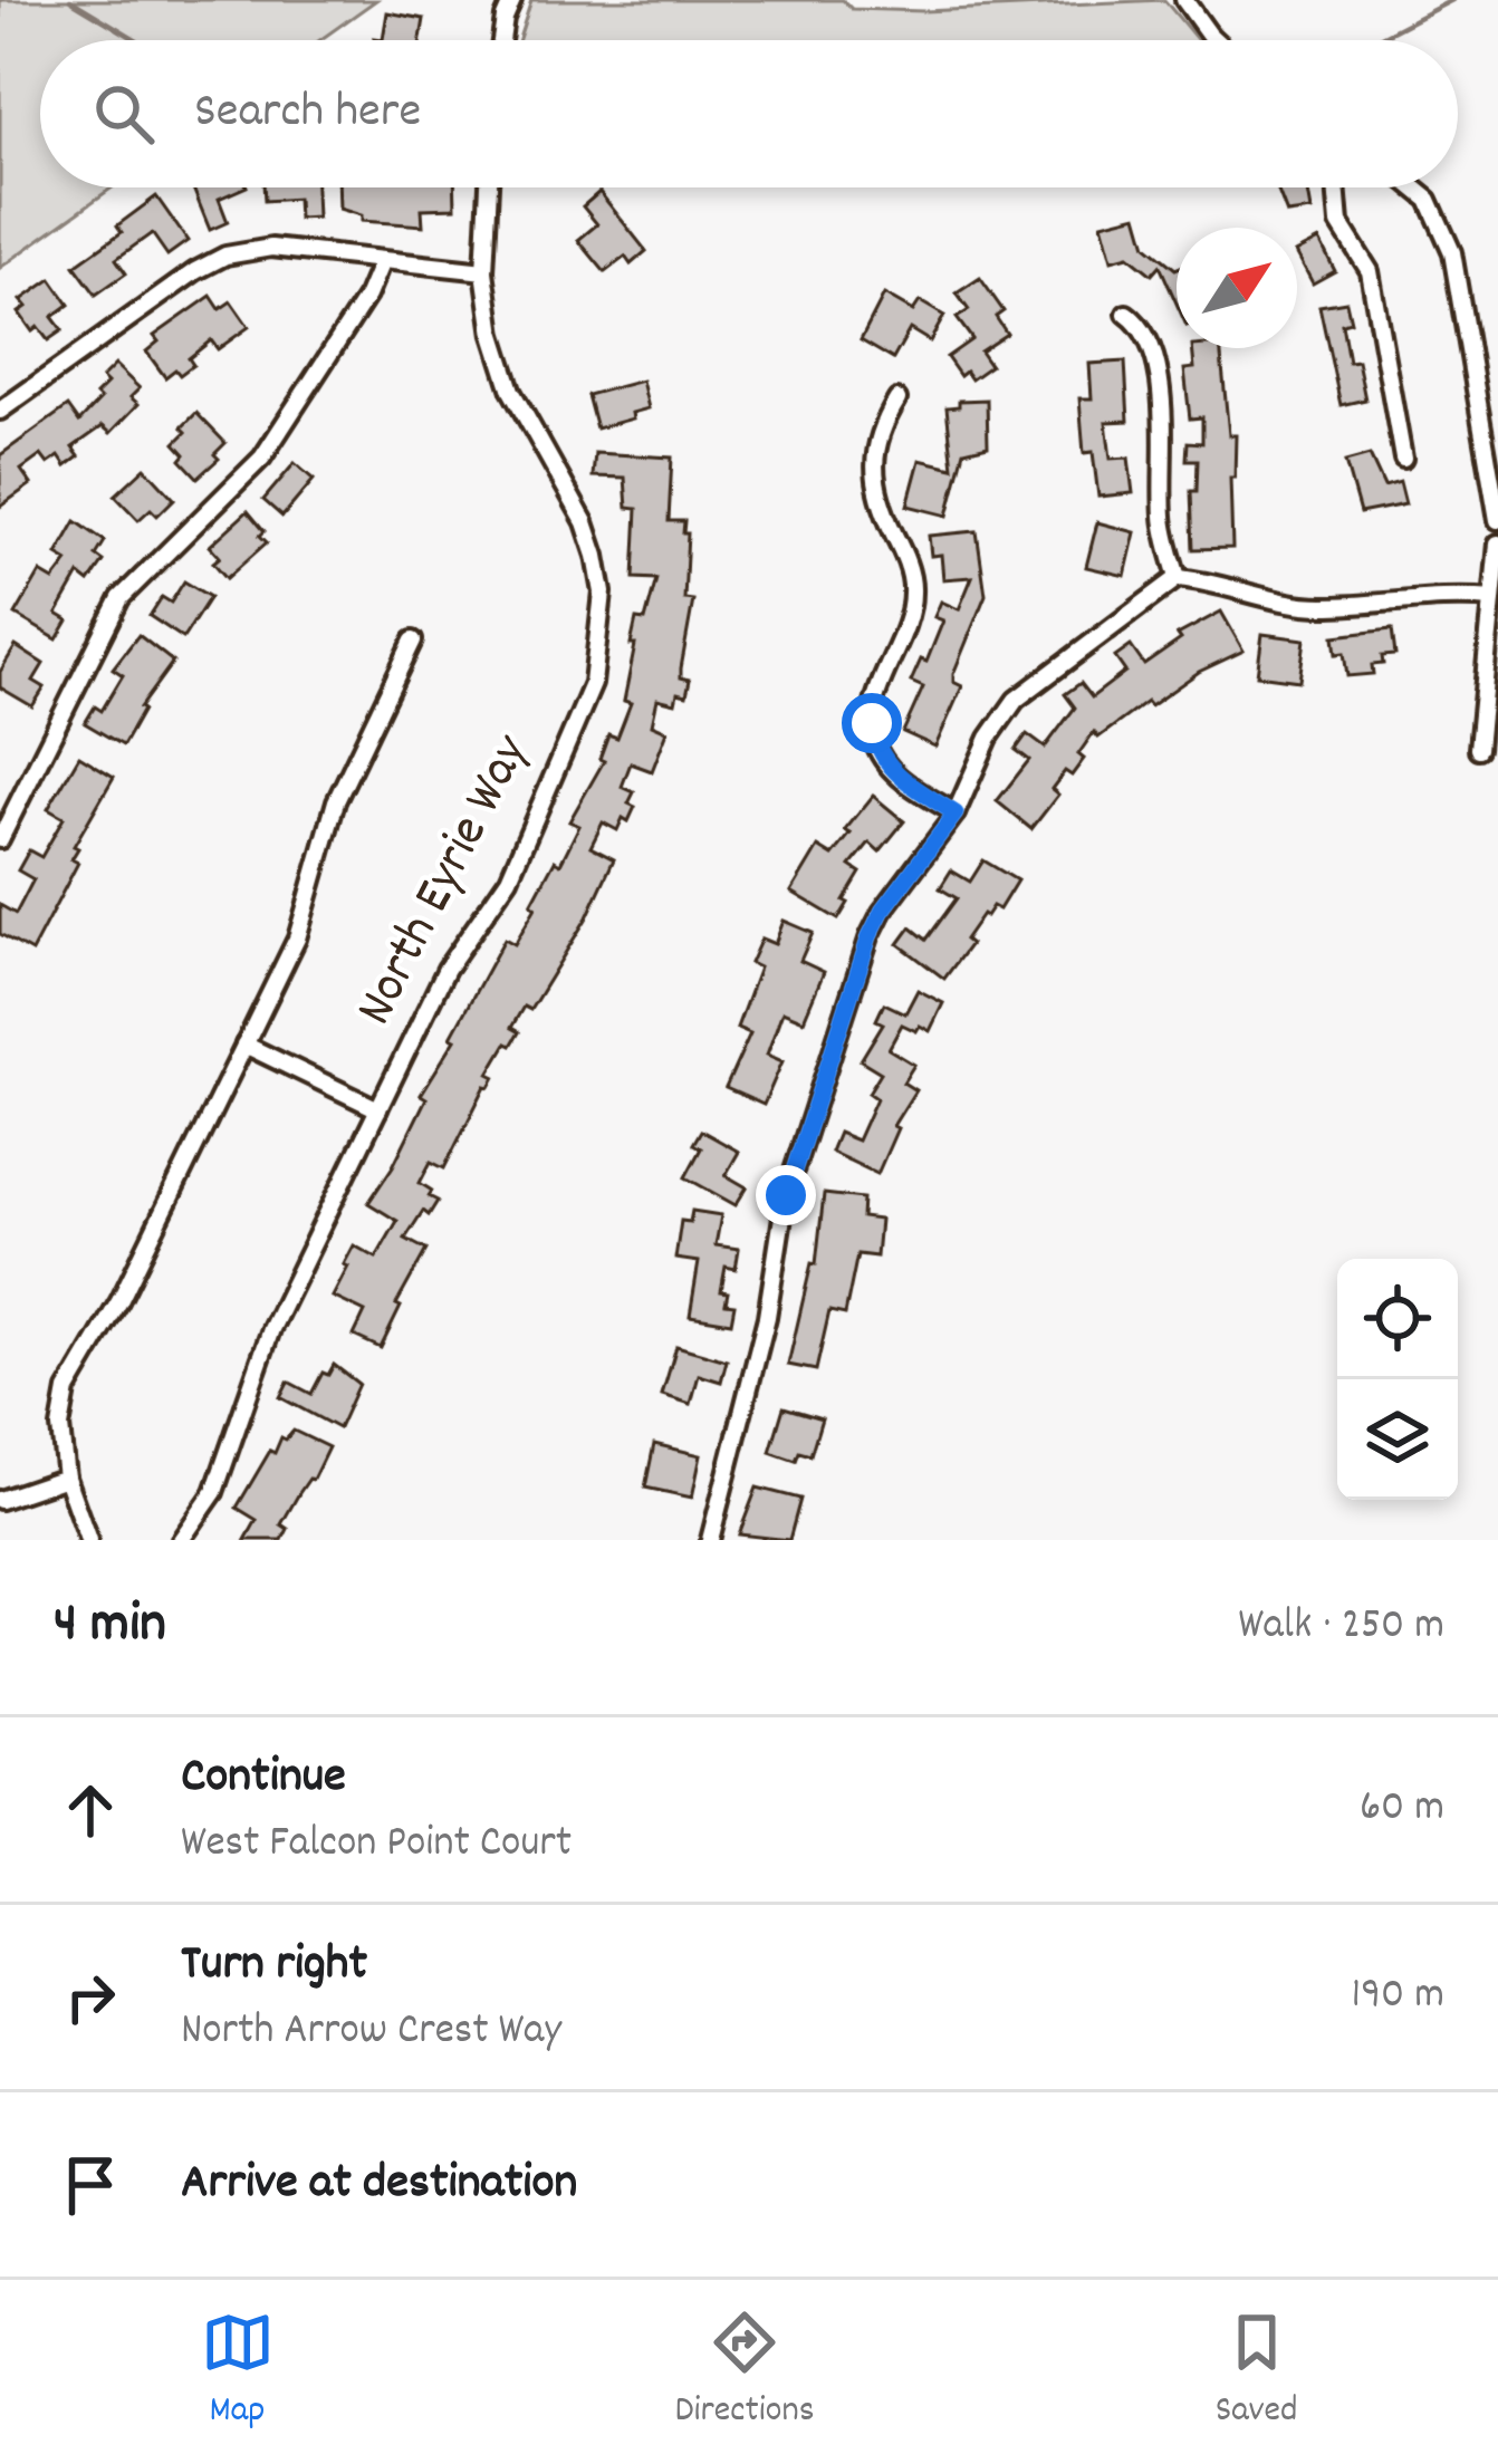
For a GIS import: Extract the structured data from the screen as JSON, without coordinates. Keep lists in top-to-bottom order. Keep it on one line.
{"streets":{"street":["North Eyrie Way"]},"north":"top right","page":{"search":"Search here","heading":["4 min","Walk · 250 m"],"list":[["Continue","West Falcon Point Court","60 m"],["Turn right","North Arrow Crest Way","190 m"],"Arrive at destination"],"nav":["Map","Directions","Saved"]}}
